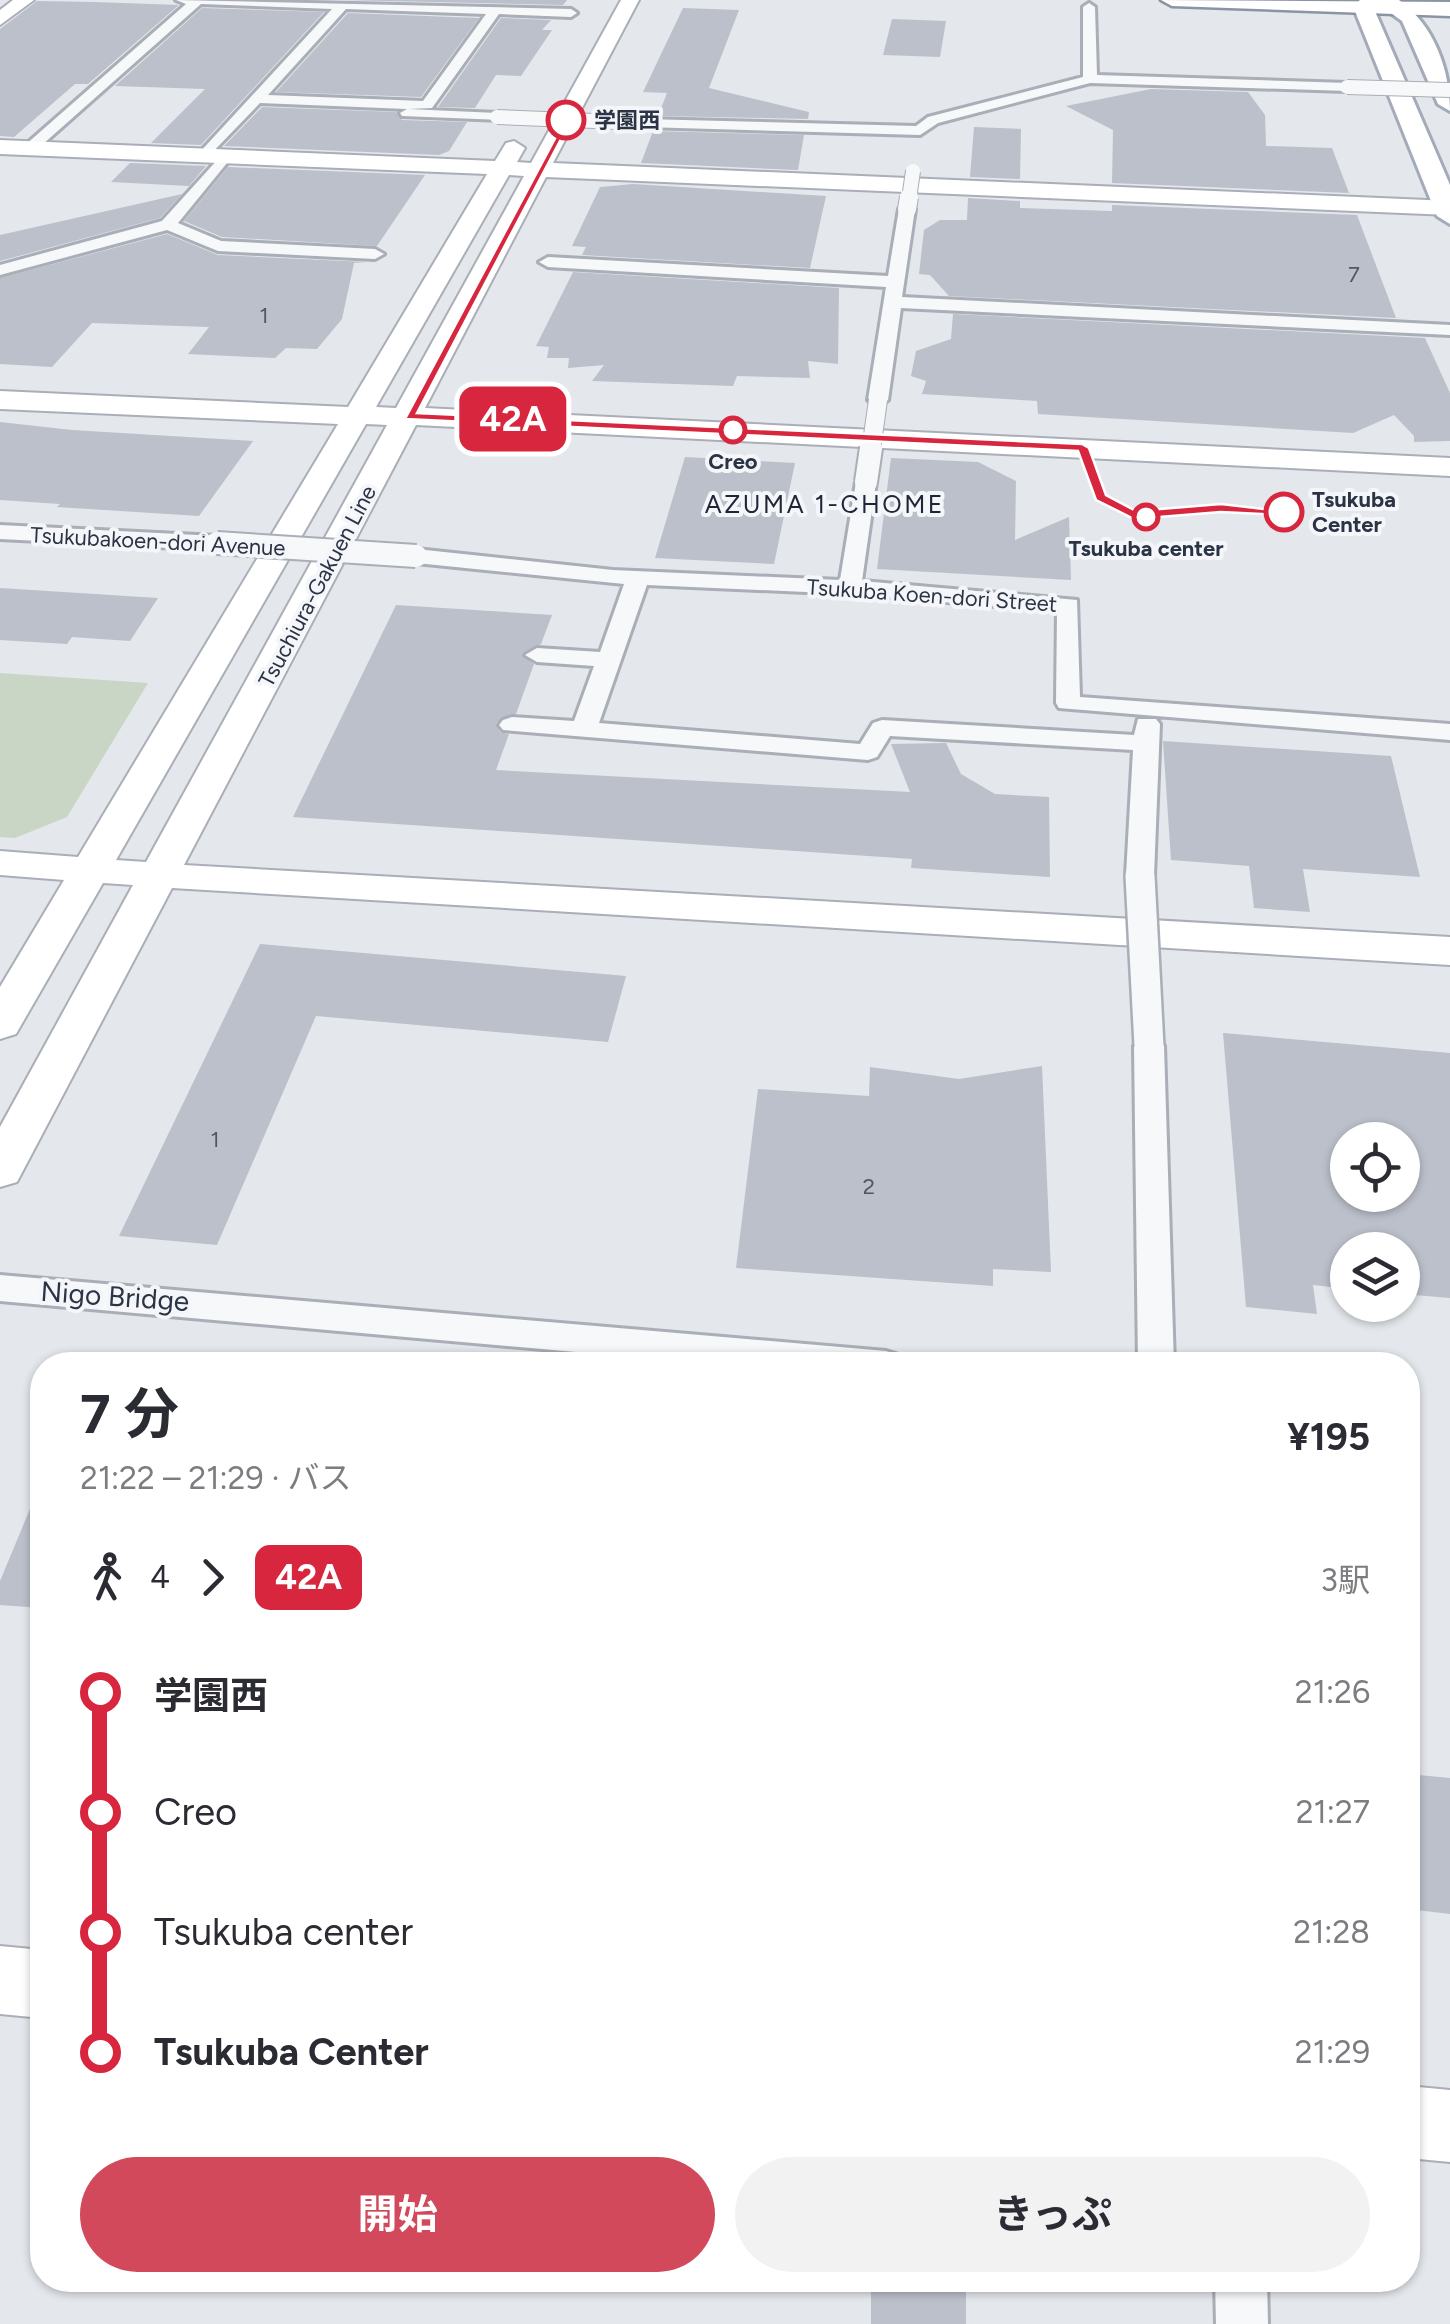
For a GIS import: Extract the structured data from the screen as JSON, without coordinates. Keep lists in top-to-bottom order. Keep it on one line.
{"streets":{"street":["Tsukubakoen-dori Avenue","Tsuchiura-Gakuen Line","Tsukuba Koen-dori Street","Nigo Bridge"]},"crossings":[["Tsukubakoen-dori Avenue","Tsukuba Koen-dori Street"]],"districts":["AZUMA 1-CHOME"],"places":["学園西","Creo","Tsukuba Center","Tsukuba center"],"lines":["bus line 42A"],"house_numbers":["7","1","1","2"],"page":{"on_map":"42A","heading":["7 分","21:22 – 21:29 · バス","¥195"],"legs":["4","42A","3駅"],"list":[{"name":"学園西","value":"21:26"},{"name":"Creo","value":"21:27"},{"name":"Tsukuba center","value":"21:28"},{"name":"Tsukuba Center","value":"21:29"}],"buttons":["開始","きっぷ"]}}
